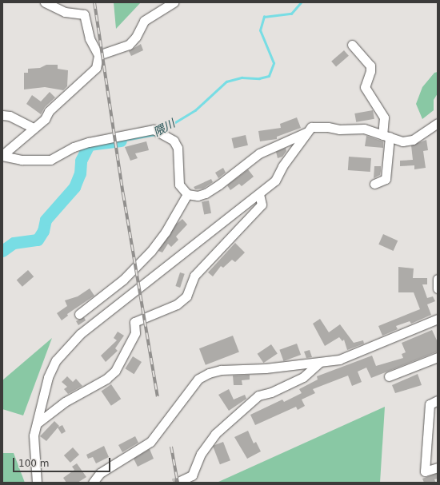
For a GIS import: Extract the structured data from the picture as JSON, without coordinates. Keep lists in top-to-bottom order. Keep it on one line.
{"water":["隈川"],"scale_bar":"100 m"}
